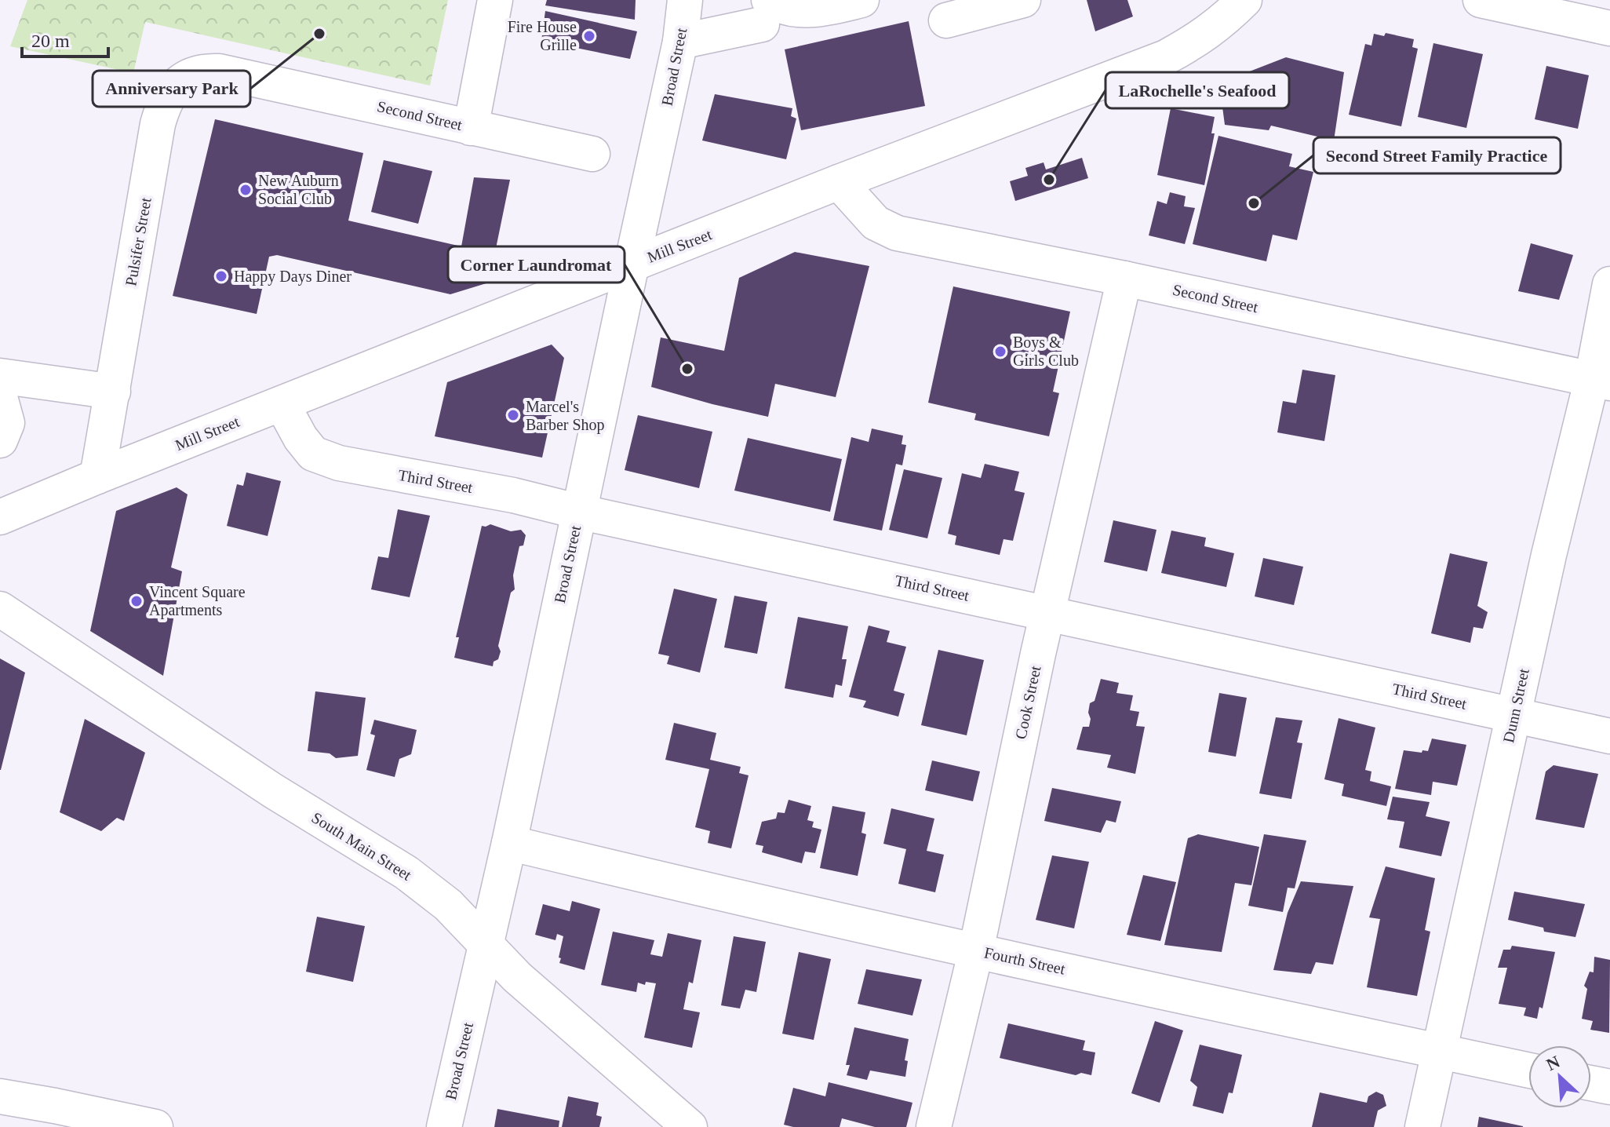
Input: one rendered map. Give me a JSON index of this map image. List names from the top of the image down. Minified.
{"streets":{"street":["Broad Street","Second Street","Pulsifer Street","Mill Street","Third Street","Cook Street","Dunn Street","South Main Street","Fourth Street"]},"crossings":[["Broad Street","Mill Street"],["Broad Street","Third Street"],["Broad Street","South Main Street"],["Broad Street","Fourth Street"],["Second Street","Pulsifer Street"],["Second Street","Mill Street"],["Second Street","Cook Street"],["Second Street","Dunn Street"],["Pulsifer Street","Mill Street"],["Mill Street","Third Street"],["Third Street","Cook Street"],["Third Street","Dunn Street"],["Cook Street","Fourth Street"],["Dunn Street","Fourth Street"]],"places":["Anniversary Park","Fire House Grille","LaRochelle's Seafood","New Auburn Social Club","Second Street Family Practice","Happy Days Diner","Boys & Girls Club","Corner Laundromat","Marcel's Barber Shop","Vincent Square Apartments"],"scale_bar":"20 m","north":"top left"}
